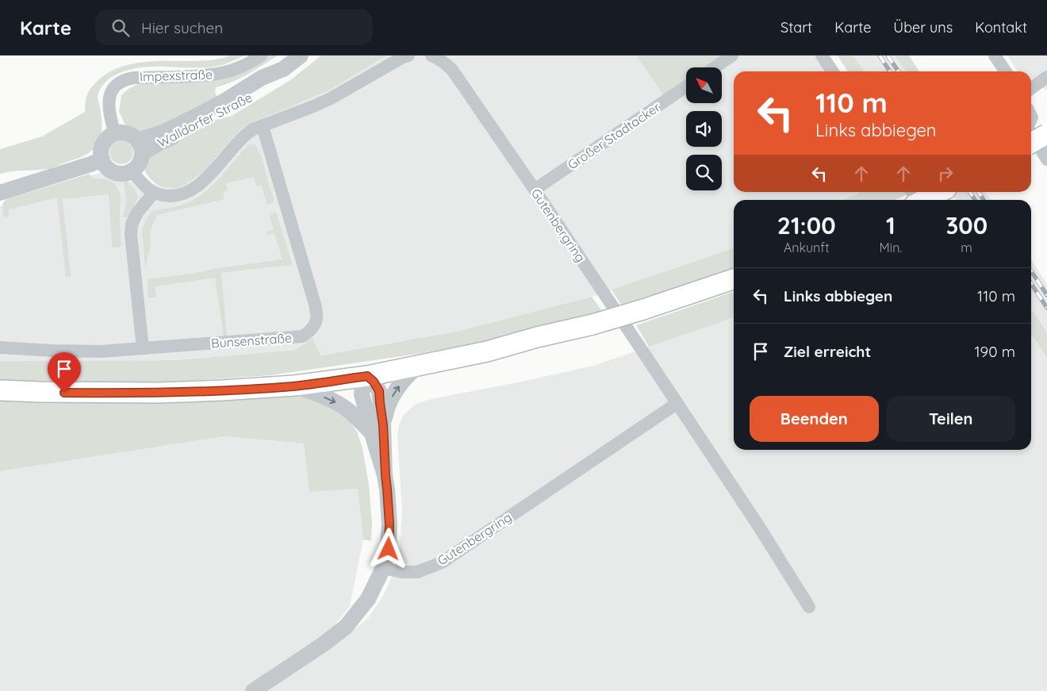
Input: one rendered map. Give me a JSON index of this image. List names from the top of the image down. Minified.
{"streets":{"street":["Impexstraße","Walldorfer Straße","Großer Stadtacker","Gutenbergring","Bunsenstraße"]},"crossings":[["Impexstraße","Walldorfer Straße"],["Großer Stadtacker","Gutenbergring"]],"north":"top left","page":{"header":"Karte","search":"Hier suchen","nav":["Start","Karte","Über uns","Kontakt"],"turn":["110 m","Links abbiegen"],"eta":["21:00","Ankunft","1","Min.","300","m"],"list":[{"name":"Links abbiegen","value":"110 m"},{"name":"Ziel erreicht","value":"190 m"}],"buttons":["Beenden","Teilen"]}}
